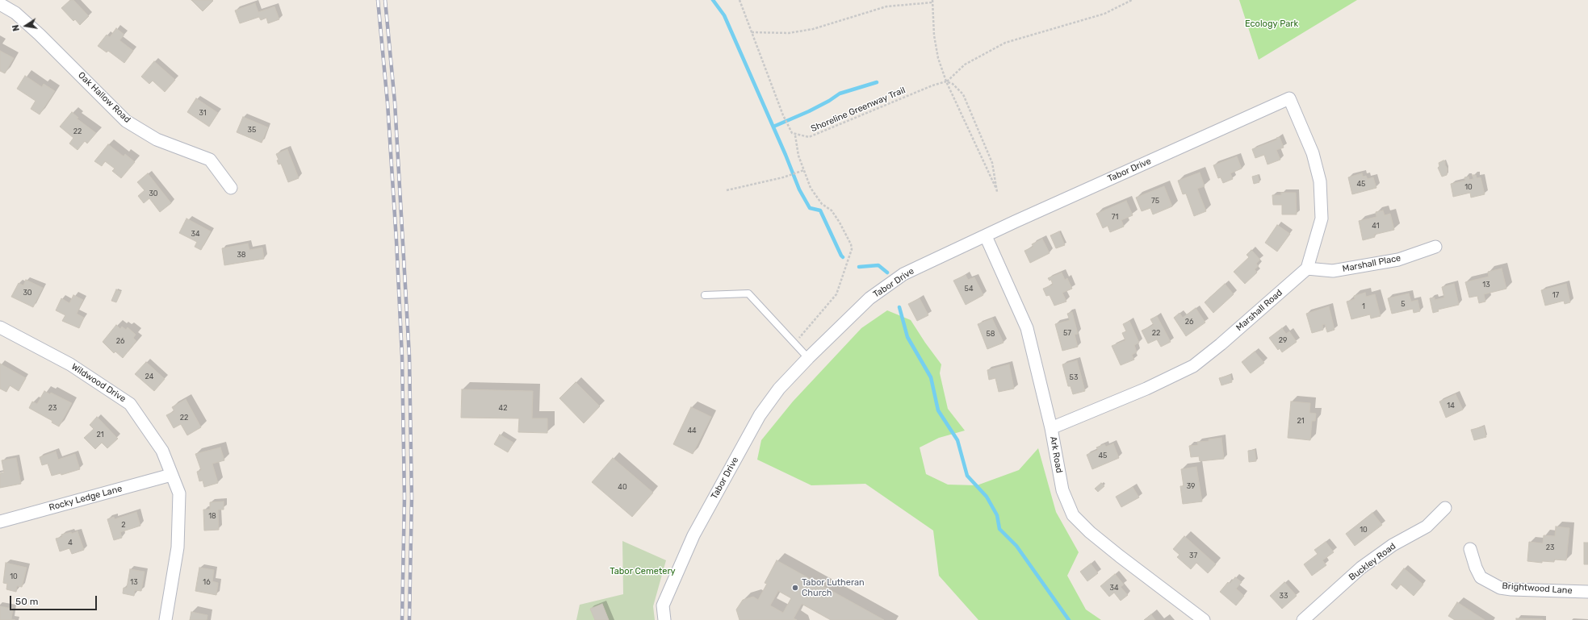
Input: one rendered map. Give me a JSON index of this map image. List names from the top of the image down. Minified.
{"streets":{"street":["Oak Hallow Road","Tabor Drive","Marshall Place","Marshall Road","Wildwood Drive","Ark Road","Rocky Ledge Lane","Buckley Road","Brightwood Lane"],"path":["Shoreline Greenway Trail"]},"crossings":[["Tabor Drive","Marshall Place"],["Tabor Drive","Marshall Road"],["Tabor Drive","Ark Road"],["Marshall Place","Marshall Road"],["Marshall Road","Ark Road"],["Wildwood Drive","Rocky Ledge Lane"]],"parks":["Ecology Park","Tabor Cemetery"],"places":["Tabor Lutheran Church"],"house_numbers":["31","35","22","45","10","30","75","71","41","34","38","13","54","30","17","5","1","26","57","22","58","29","26","24","53","14","23","42","22","21","44","21","45","39","40","18","2","10","4","23","37","10","13","16","34","33"],"scale_bar":"50 m","north":"left"}
